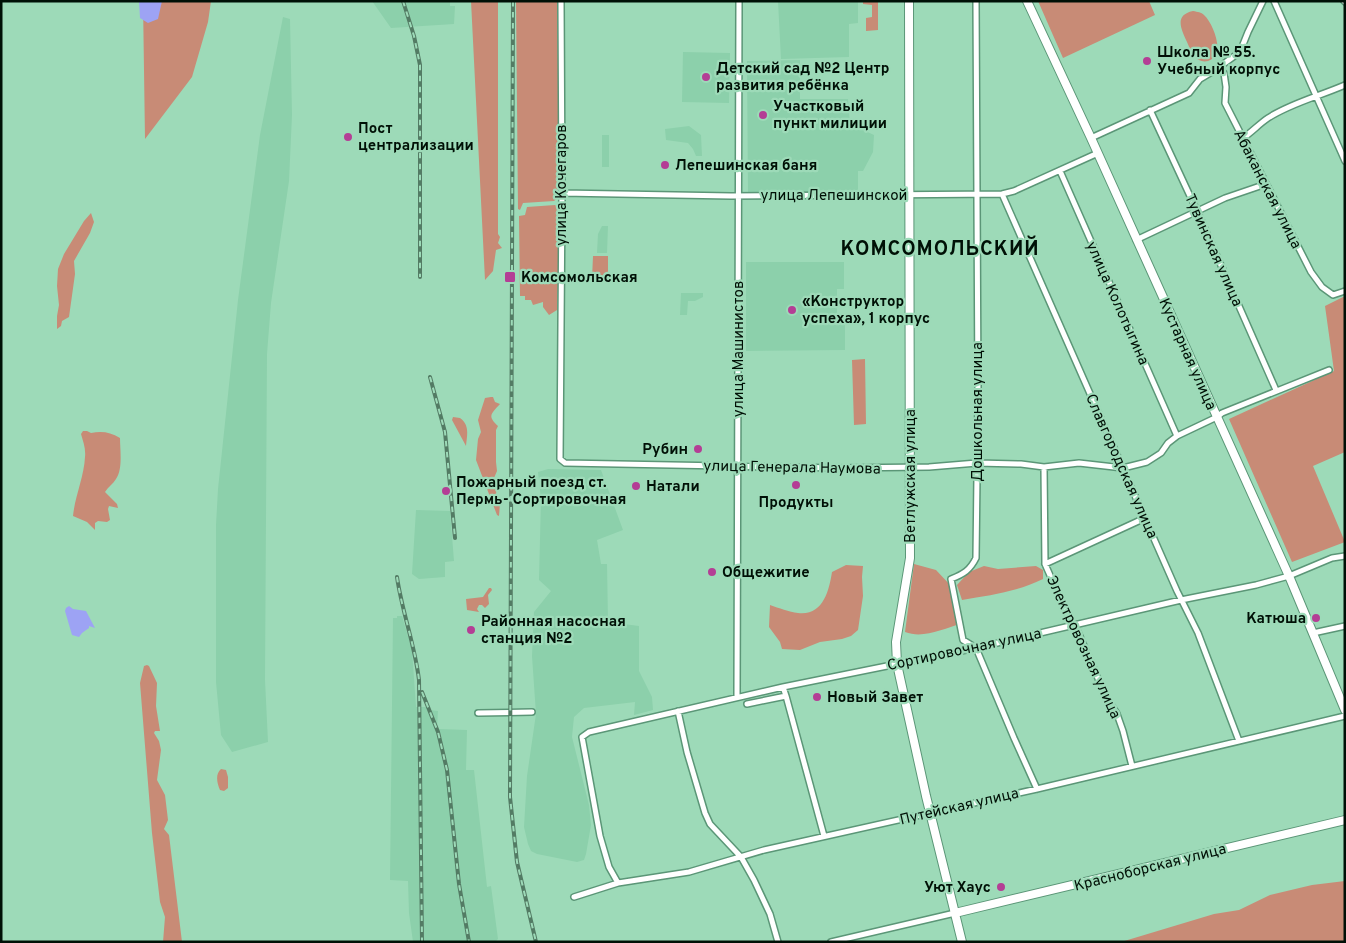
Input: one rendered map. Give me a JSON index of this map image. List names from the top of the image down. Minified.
{"streets":{"street":["улица Кочегаров","Абаканская улица","улица Лепешинской","Тувинская улица","улица Колотыгина","улица Машинистов","Кустарная улица","Дошкольная улица","Славгородская улица","улица Генерала Наумова","Ветлужская улица","Электровозная улица","Сортировочная улица","Путейская улица","Красноборская улица"]},"crossings":[["улица Кочегаров","улица Лепешинской"],["улица Кочегаров","улица Генерала Наумова"],["улица Лепешинской","улица Колотыгина"],["улица Лепешинской","улица Машинистов"],["улица Лепешинской","Кустарная улица"],["улица Лепешинской","Дошкольная улица"],["улица Лепешинской","Славгородская улица"],["улица Лепешинской","Ветлужская улица"],["Тувинская улица","улица Генерала Наумова"],["улица Колотыгина","улица Генерала Наумова"],["улица Машинистов","улица Генерала Наумова"],["улица Машинистов","Сортировочная улица"],["Кустарная улица","улица Генерала Наумова"],["Кустарная улица","Сортировочная улица"],["Дошкольная улица","улица Генерала Наумова"],["Дошкольная улица","Сортировочная улица"],["Дошкольная улица","Путейская улица"],["Славгородская улица","улица Генерала Наумова"],["Славгородская улица","Сортировочная улица"],["Славгородская улица","Путейская улица"],["улица Генерала Наумова","Ветлужская улица"],["улица Генерала Наумова","Электровозная улица"],["Ветлужская улица","Сортировочная улица"],["Ветлужская улица","Путейская улица"],["Ветлужская улица","Красноборская улица"],["Электровозная улица","Сортировочная улица"],["Электровозная улица","Путейская улица"],["Сортировочная улица","Путейская улица"]],"districts":["КОМСОМОЛЬСКИЙ"],"places":{"other":["Школа № 55. Учебный корпус","Детский сад №2 Центр развития ребёнка","Участковый пункт милиции","Пост централизации","Лепешинская баня","«Конструктор успеха», 1 корпус","Рубин","Продукты","Натали","Пожарный поезд ст. Пермь- Сортировочная","Общежитие","Катюша","Районная насосная станция №2","Новый Завет","Уют Хаус"],"transit":["Комсомольская"]}}
